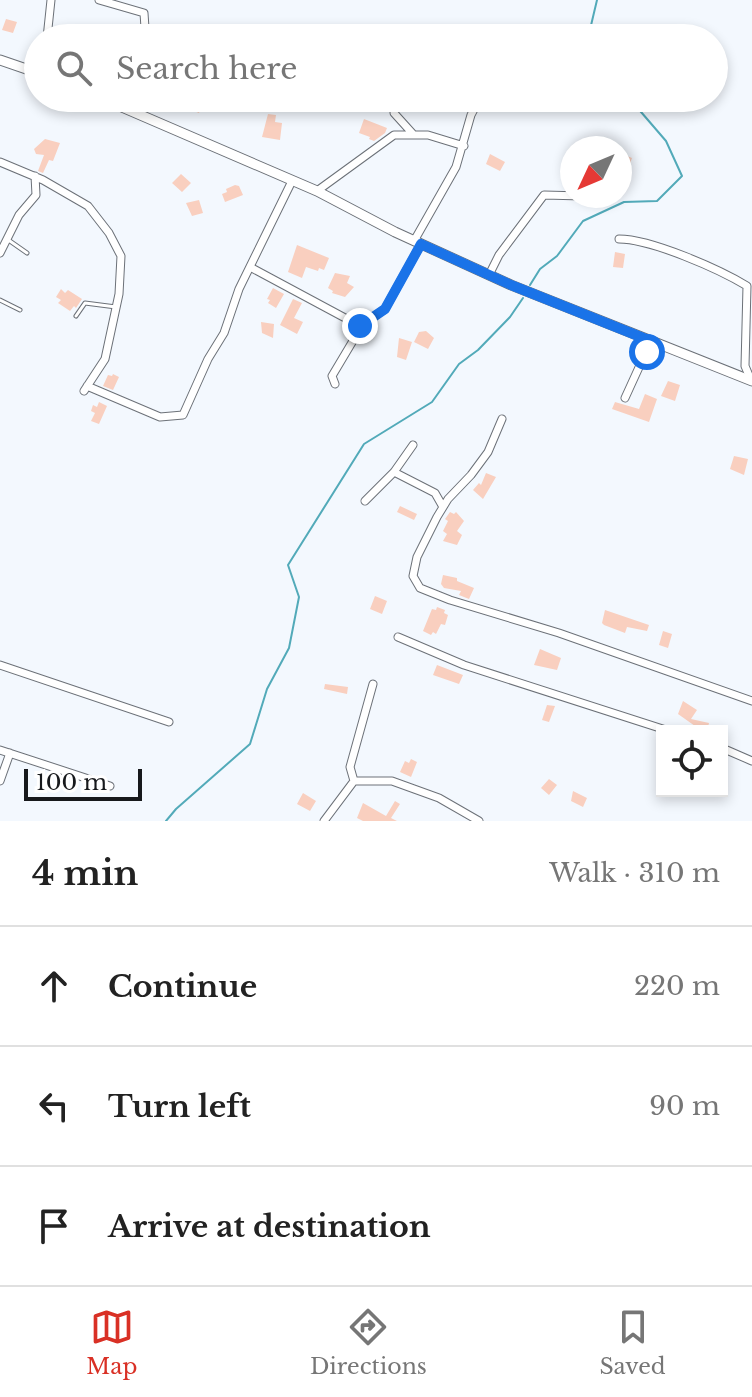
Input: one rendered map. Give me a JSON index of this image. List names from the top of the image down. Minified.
{"scale_bar":"100 m","north":"bottom left","page":{"search":"Search here","scale":"100 m","heading":["4 min","Walk · 310 m"],"list":[["Continue","220 m"],["Turn left","90 m"],"Arrive at destination"],"nav":["Map","Directions","Saved"]}}
